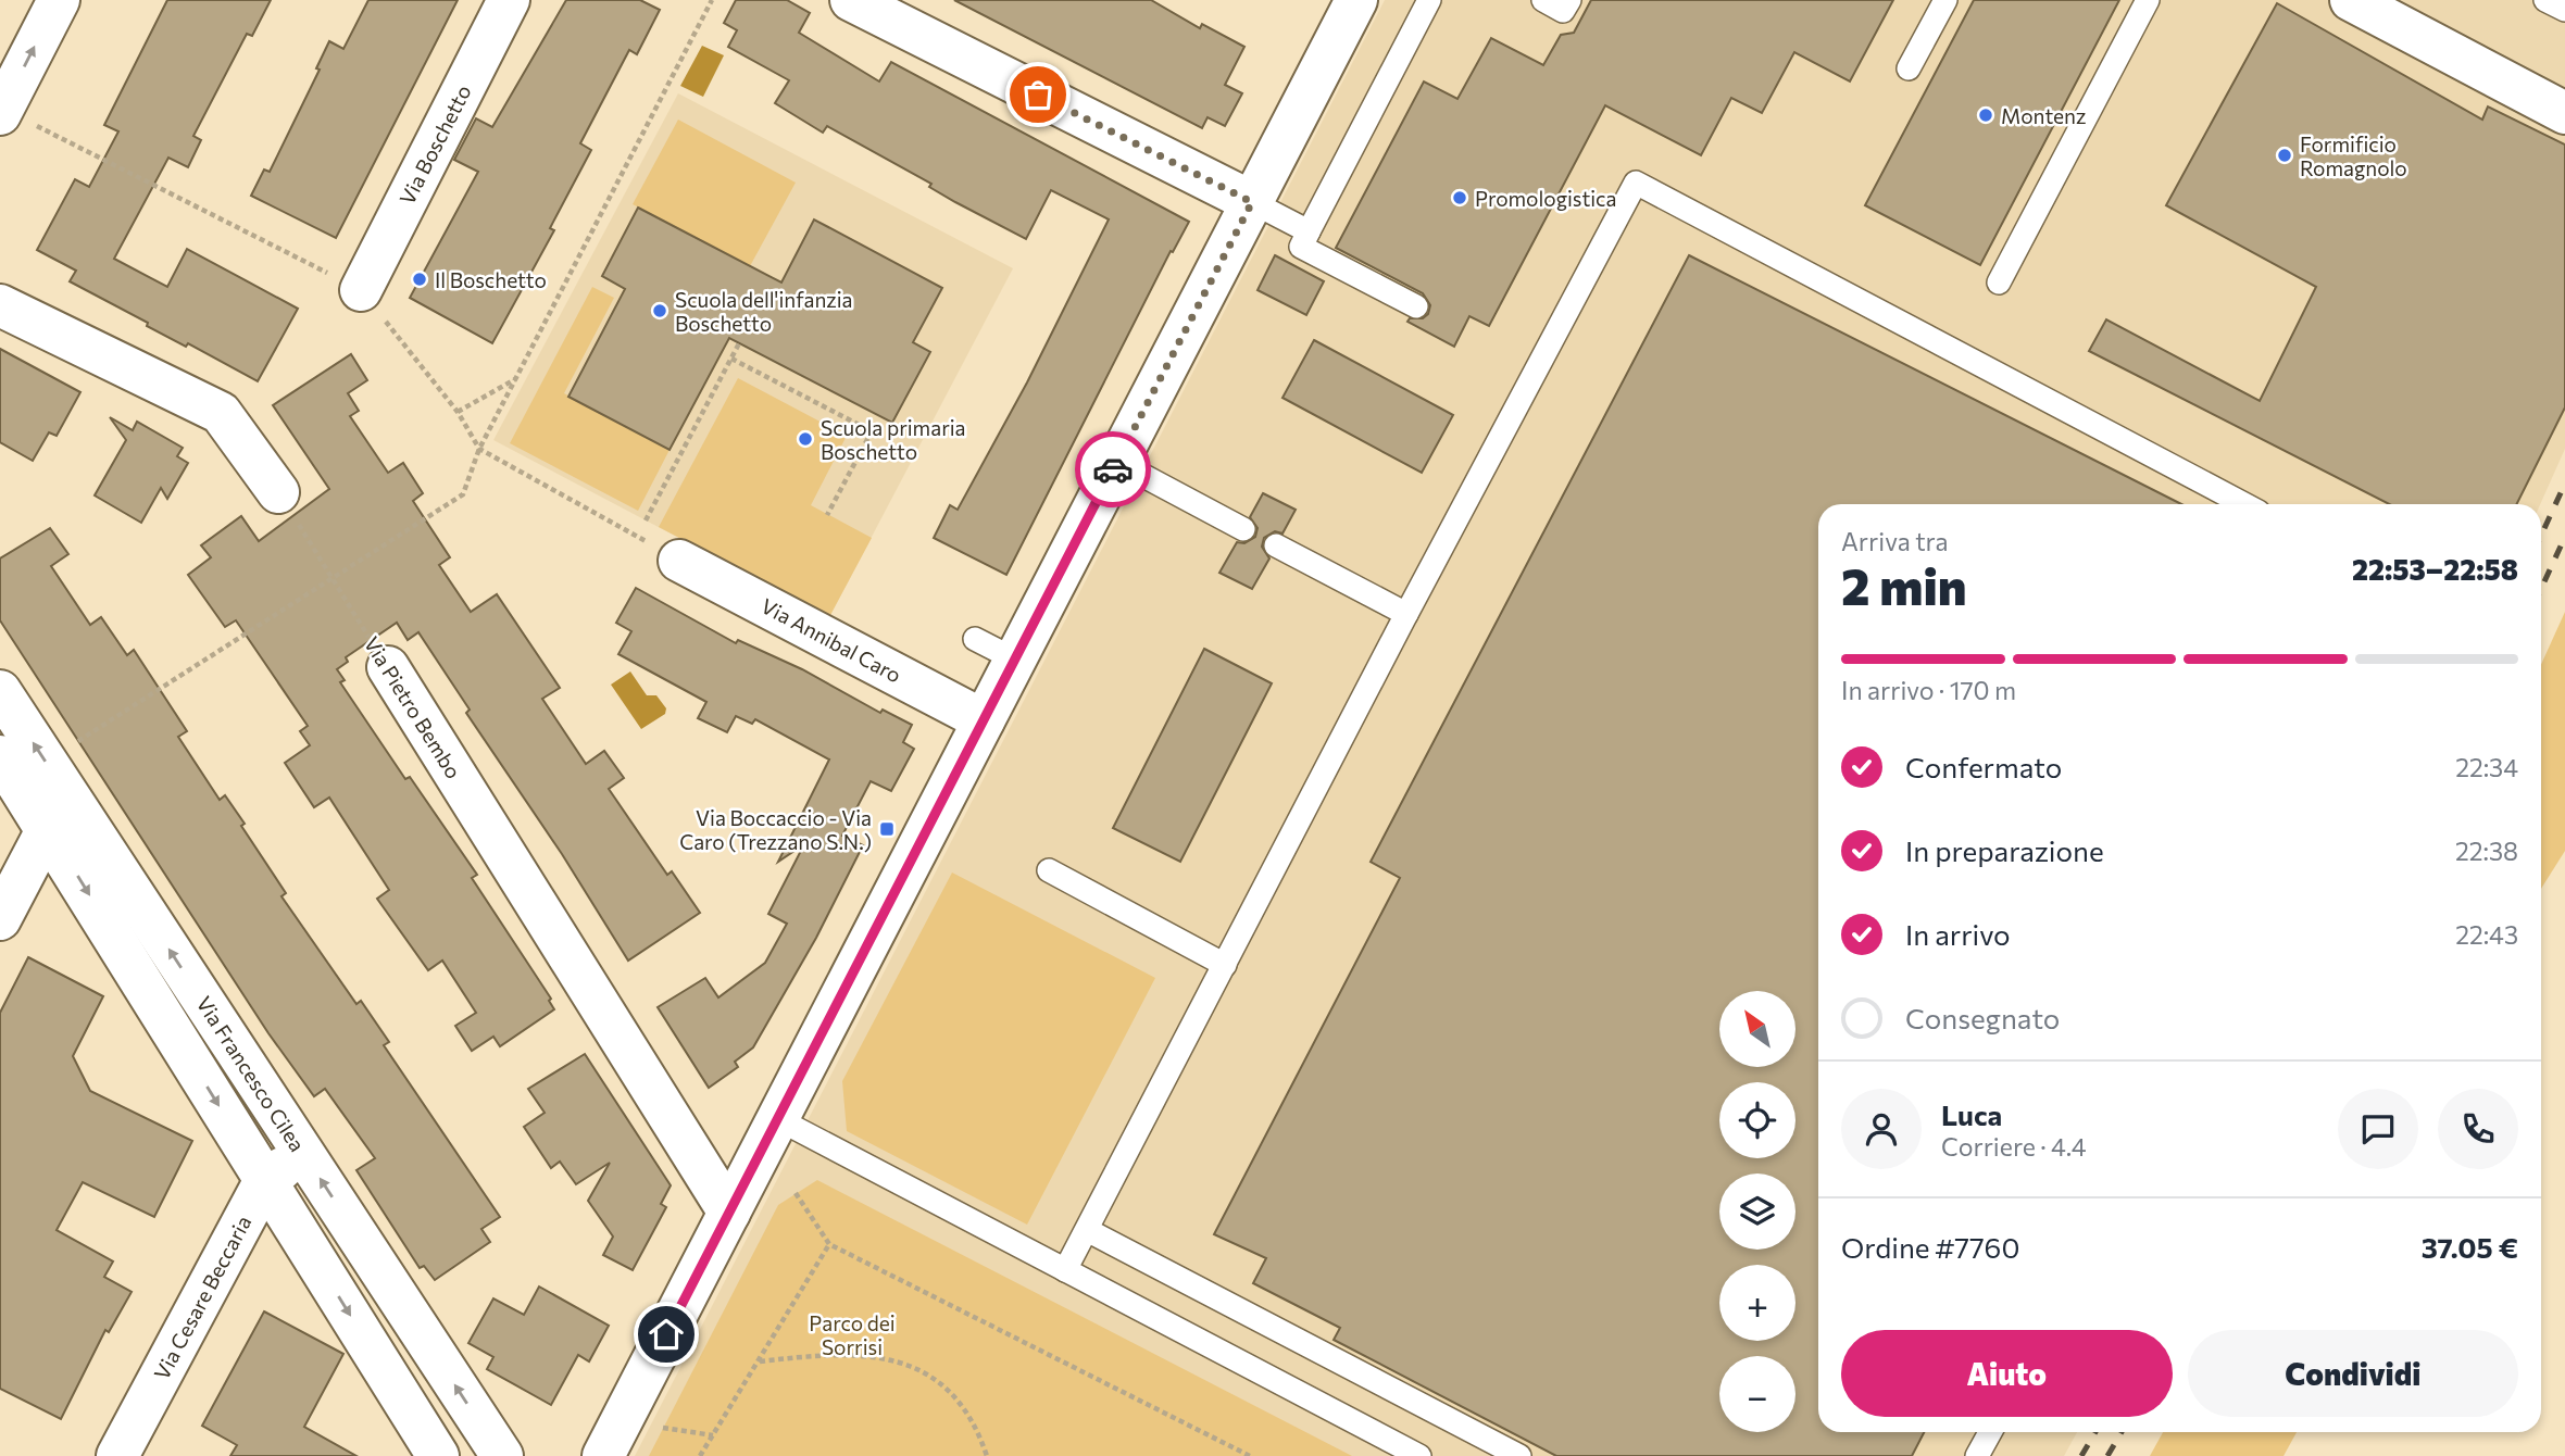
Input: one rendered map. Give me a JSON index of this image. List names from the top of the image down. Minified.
{"streets":{"street":["Via Boschetto","Via Annibal Caro","Via Pietro Bembo","Via Francesco Cilea","Via Cesare Beccaria"]},"crossings":[["Via Francesco Cilea","Via Cesare Beccaria"]],"parks":["Parco dei Sorrisi"],"places":{"other":["Montenz","Formificio Romagnolo","Promologistica","Il Boschetto","Scuola dell'infanzia Boschetto","Scuola primaria Boschetto"],"transit":["Via Boccaccio - Via Caro (Trezzano S.N.)"]},"north":"top left","page":{"heading":["2 min","Arriva tra","22:53–22:58"],"panel":["Luca","Corriere · 4.4","Ordine #7760","37.05 €"],"bar":"In arrivo · 170 m","list":[["Confermato","22:34"],["In preparazione","22:38"],["In arrivo","22:43"],"Consegnato"],"map_buttons":["+","−"],"buttons":["Aiuto","Condividi"]}}
